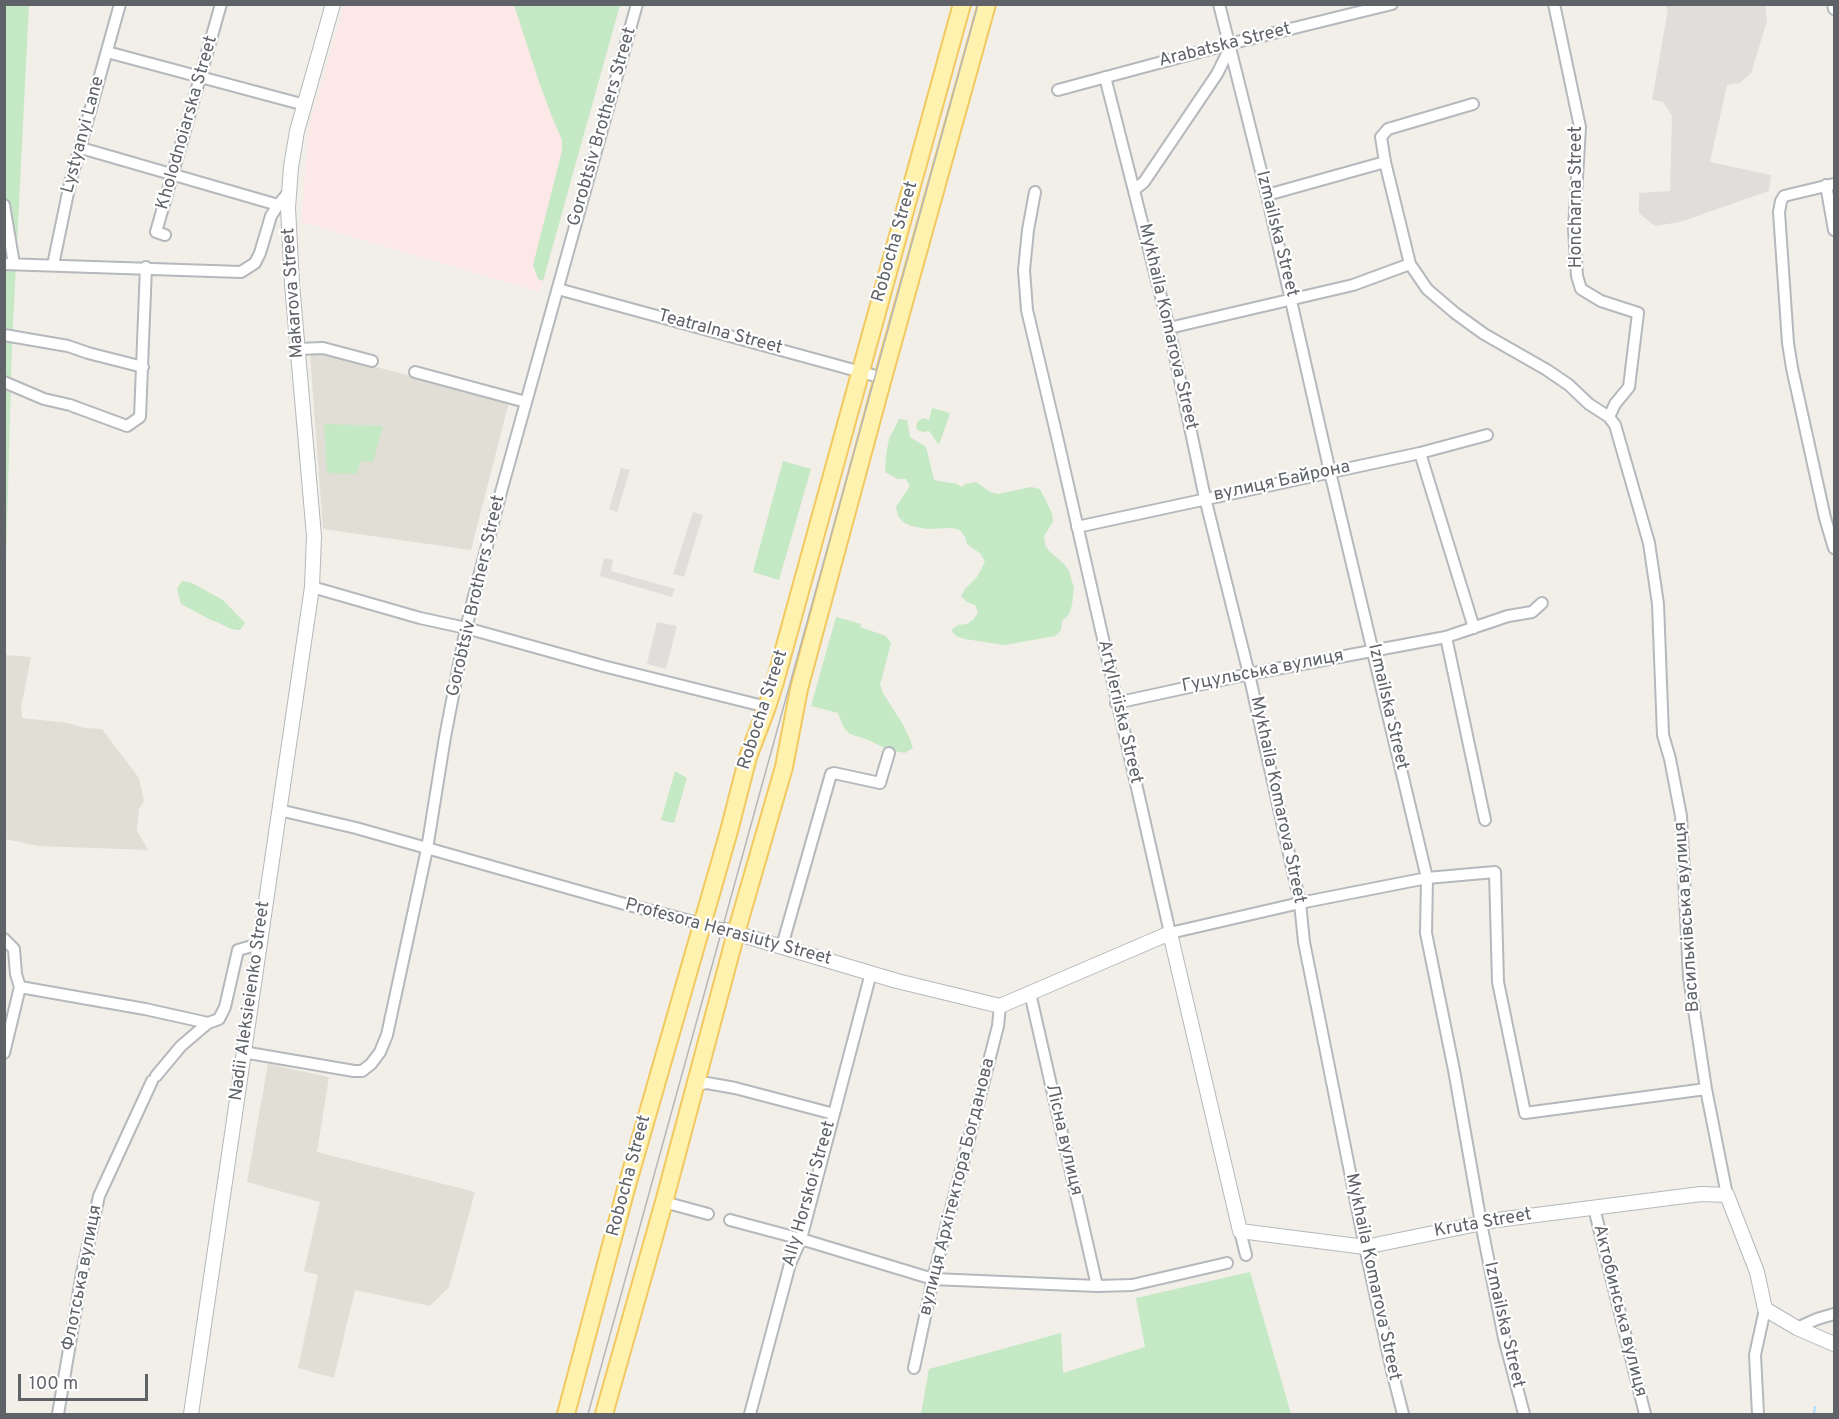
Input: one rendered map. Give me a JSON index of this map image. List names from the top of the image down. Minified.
{"streets":{"main road":["Robocha Street"],"street":["Arabatska Street","Kholodnoiarska Street","Gorobtsiv Brothers Street","Lystyanyi Lane","Honcharna Street","Izmailska Street","Makarova Street","Mykhaila Komarova Street","Teatralna Street","вулиця Байрона","Гуцульська вулиця","Artyleriiska Street","Васильківська вулиця","Profesora Herasiuty Street","Nadii Aleksieienko Street","Лісна вулиця","вулиця Архітектора Богданова","Ally Horskoi Street","Kruta Street","Флотська вулиця","Актобинська вулиця"]},"crossings":[["Arabatska Street","Izmailska Street"],["Arabatska Street","Mykhaila Komarova Street"],["Gorobtsiv Brothers Street","Teatralna Street"],["Gorobtsiv Brothers Street","Profesora Herasiuty Street"],["Gorobtsiv Brothers Street","Nadii Aleksieienko Street"],["Honcharna Street","Васильківська вулиця"],["Izmailska Street","вулиця Байрона"],["Izmailska Street","Гуцульська вулиця"],["Izmailska Street","Kruta Street"],["Robocha Street","Teatralna Street"],["Robocha Street","Profesora Herasiuty Street"],["Makarova Street","Nadii Aleksieienko Street"],["Mykhaila Komarova Street","вулиця Байрона"],["Mykhaila Komarova Street","Гуцульська вулиця"],["Mykhaila Komarova Street","Kruta Street"],["вулиця Байрона","Artyleriiska Street"],["Гуцульська вулиця","Artyleriiska Street"],["Artyleriiska Street","Kruta Street"],["Васильківська вулиця","Kruta Street"],["Profesora Herasiuty Street","Nadii Aleksieienko Street"],["Profesora Herasiuty Street","вулиця Архітектора Богданова"],["Profesora Herasiuty Street","Ally Horskoi Street"],["Nadii Aleksieienko Street","Флотська вулиця"],["Kruta Street","Актобинська вулиця"]],"scale_bar":"100 m"}
